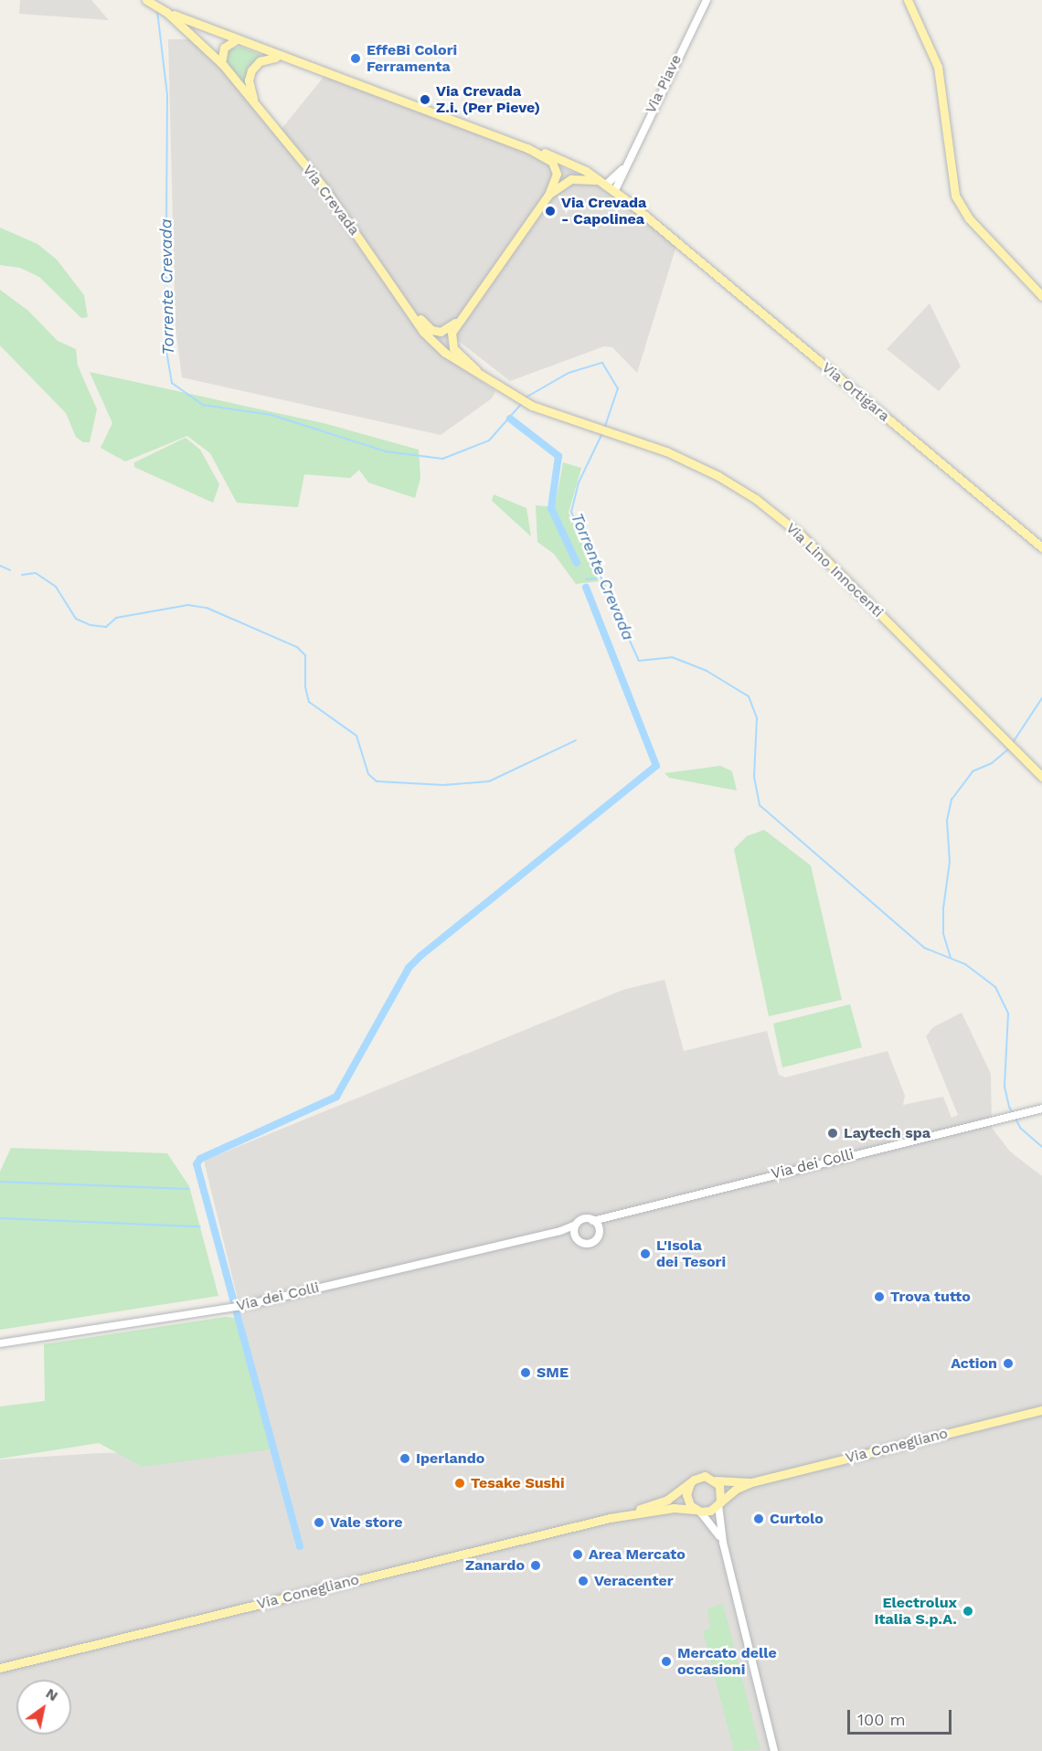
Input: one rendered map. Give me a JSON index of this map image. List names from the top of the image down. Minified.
{"streets":{"main road":["Via Crevada","Via Ortigara","Via Lino Innocenti","Via Conegliano"],"street":["Via Piave","Via dei Colli"]},"crossings":[["Via Piave","Via Crevada"],["Via Crevada","Via Ortigara"],["Via Crevada","Via Lino Innocenti"]],"water":["Torrente Crevada"],"places":["EffeBi Colori Ferramenta","Via Crevada Z.i. (Per Pieve)","Via Crevada - Capolinea","Laytech spa","L'Isola dei Tesori","Trova tutto","Action","SME","Iperlando","Tesake Sushi","Curtolo","Vale store","Area Mercato","Zanardo","Veracenter","Electrolux Italia S.p.A.","Mercato delle occasioni"],"scale_bar":"100 m","north":"top right"}
